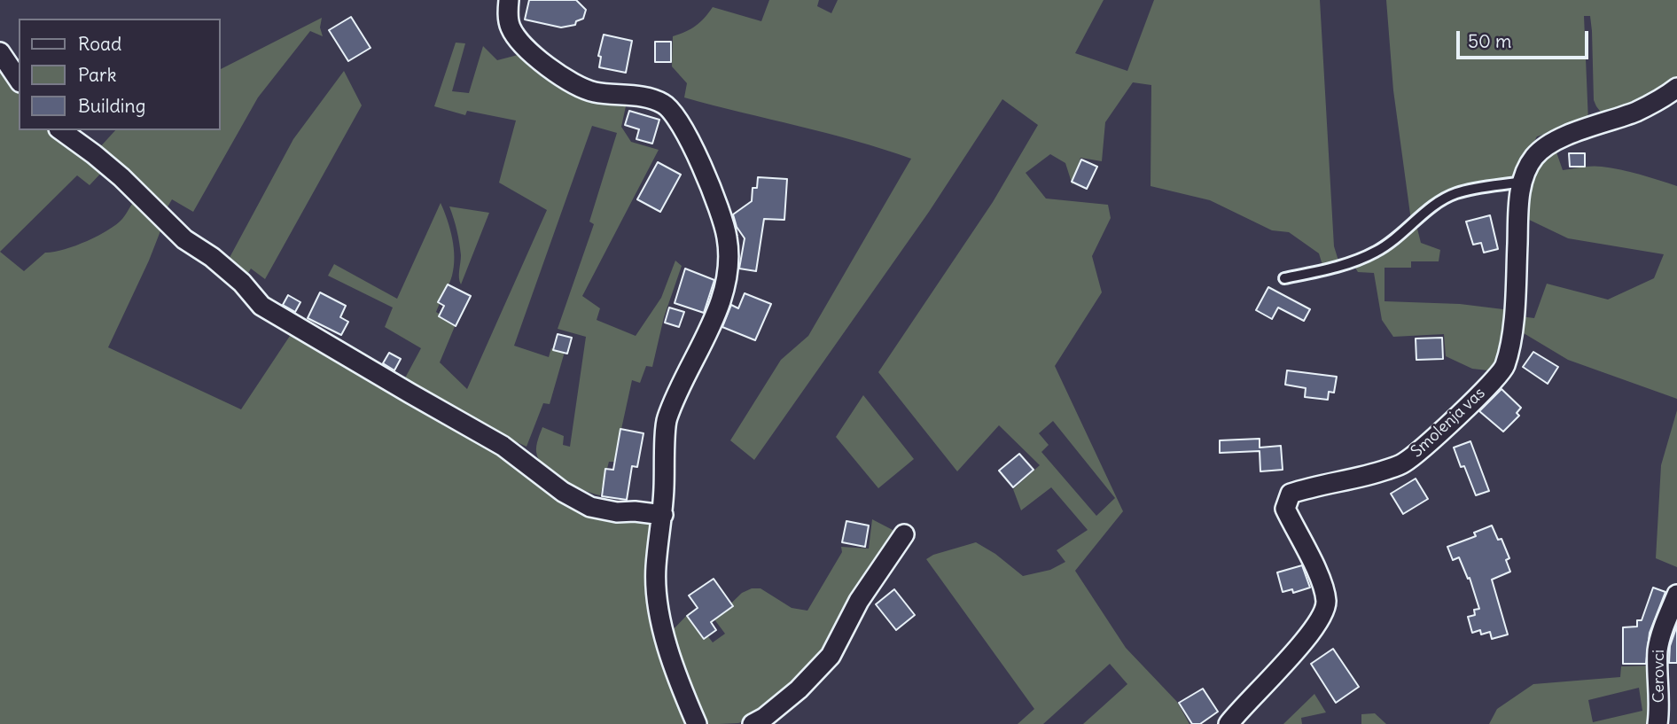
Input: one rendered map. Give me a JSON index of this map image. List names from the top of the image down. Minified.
{"streets":{"street":["Smolenja vas","Cerovci"]},"legend":["Road","Park","Building"],"scale_bar":"50 m"}
